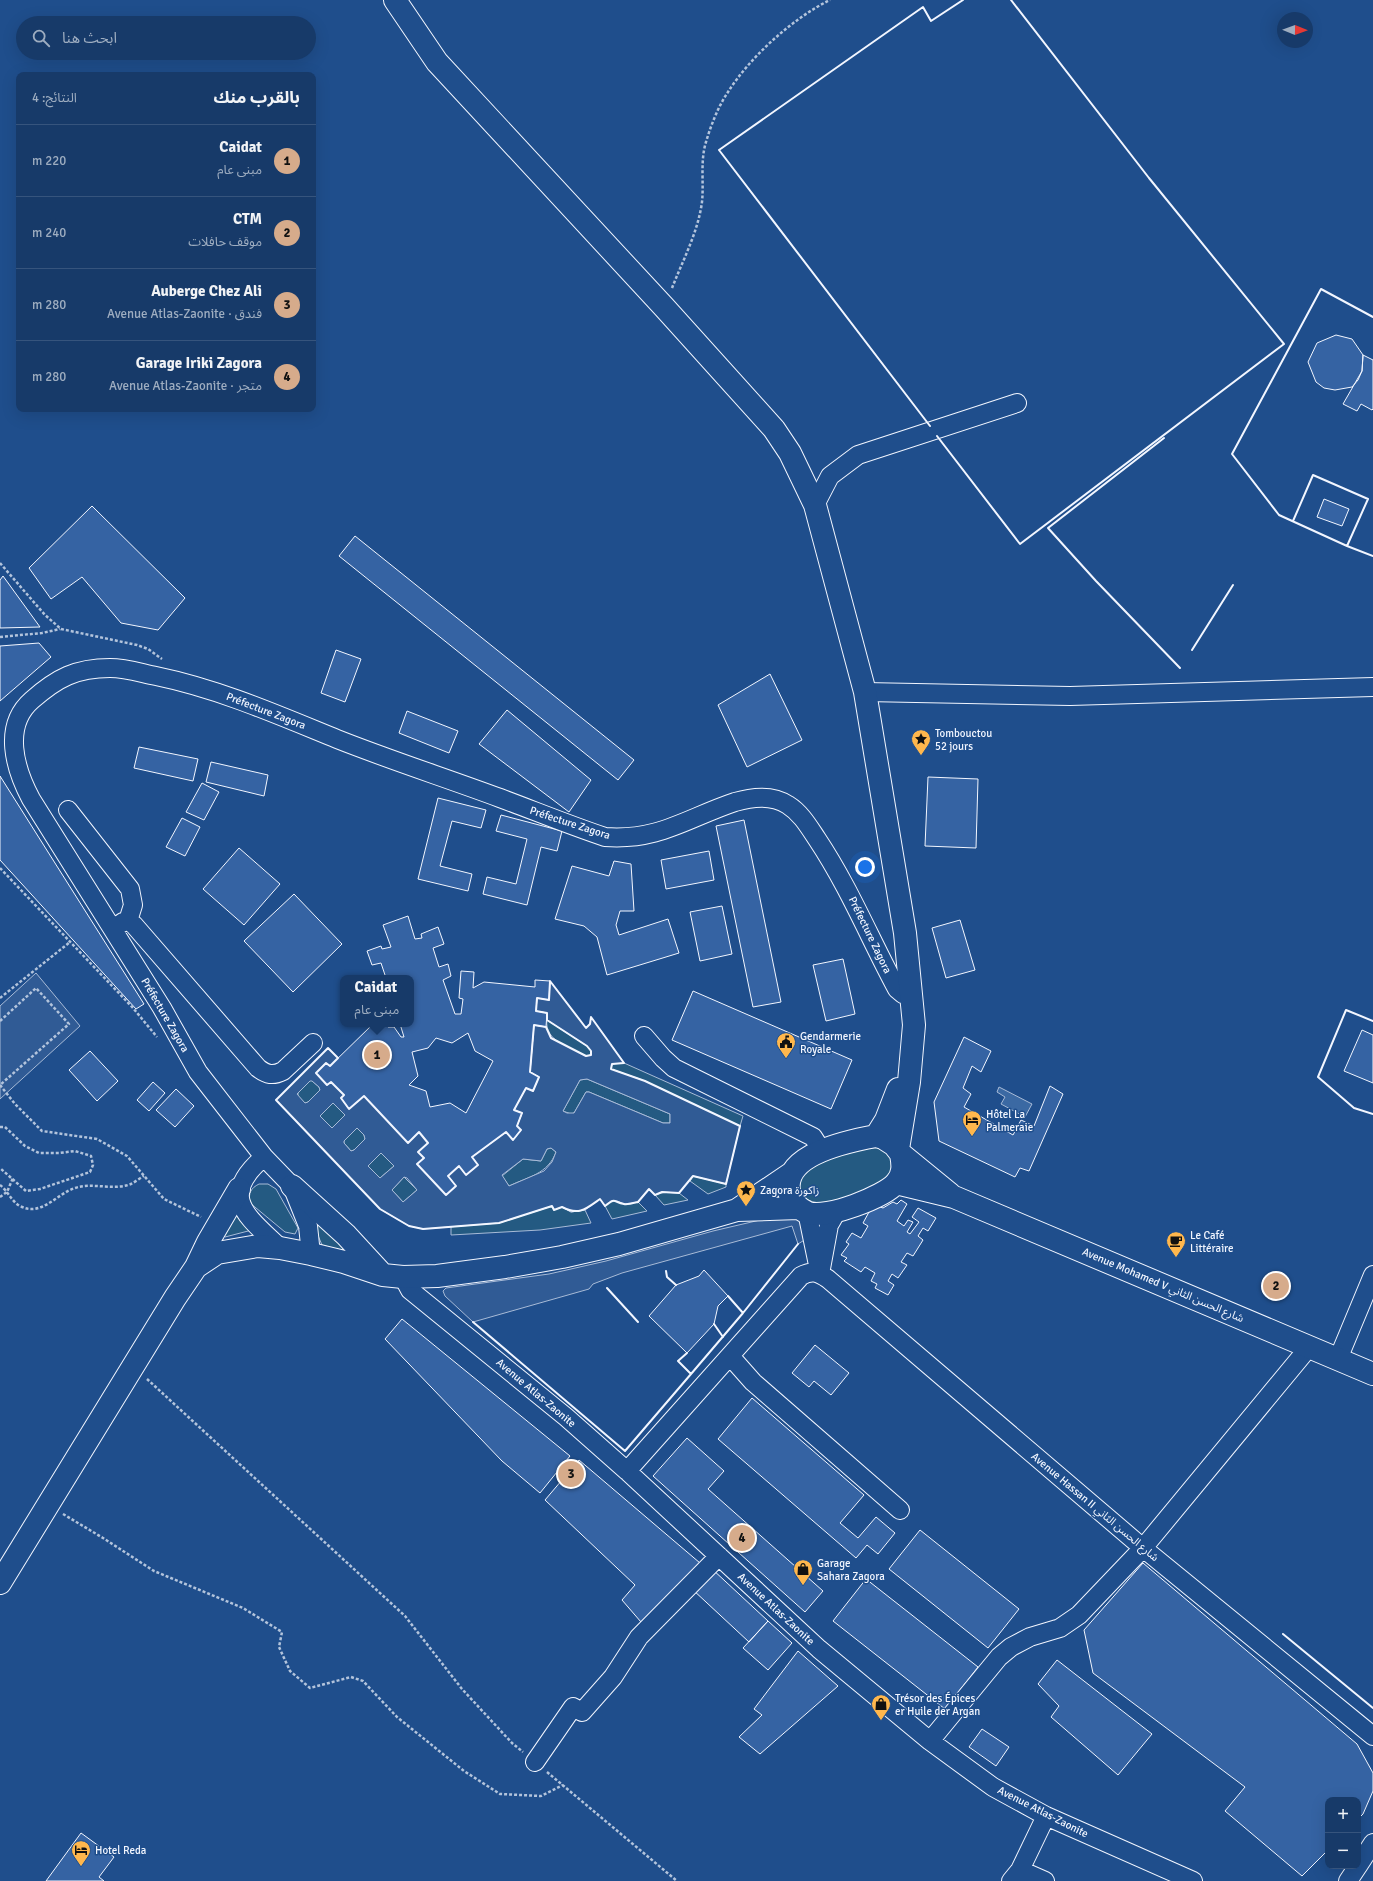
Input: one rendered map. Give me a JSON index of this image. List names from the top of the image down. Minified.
{"streets":{"main road":["Avenue Mohamed V شارع الحسن الثاني"],"street":["Préfecture Zagora","Avenue Atlas-Zaonite","Avenue Hassan II شارع الحسن الثاني"]},"places":{"place":["Tombouctou 52 jours","Zagora زاكورة"],"public building":["Gendarmerie Royale"],"hotel":["Hôtel La Palmeraie","Hotel Reda"],"cafe":["Le Café Littéraire"],"shop":["Garage Sahara Zagora","Trésor des Épices er Huile der Argan"]},"north":"right","page":{"search":"ابحث هنا","heading":["بالقرب منك","النتائج: 4"],"list":[{"mark":"1","name":"Caidat","note":"مبنى عام","value":"220 m"},{"mark":"2","name":"CTM","note":"موقف حافلات","value":"240 m"},{"mark":"3","name":"Auberge Chez Ali","note":"فندق · Avenue Atlas-Zaonite","value":"280 m"},{"mark":"4","name":"Garage Iriki Zagora","note":"متجر · Avenue Atlas-Zaonite","value":"280 m"}],"popup":["Caidat","مبنى عام"],"pins":["1","2","3","4"],"map_buttons":["+","−"]}}
